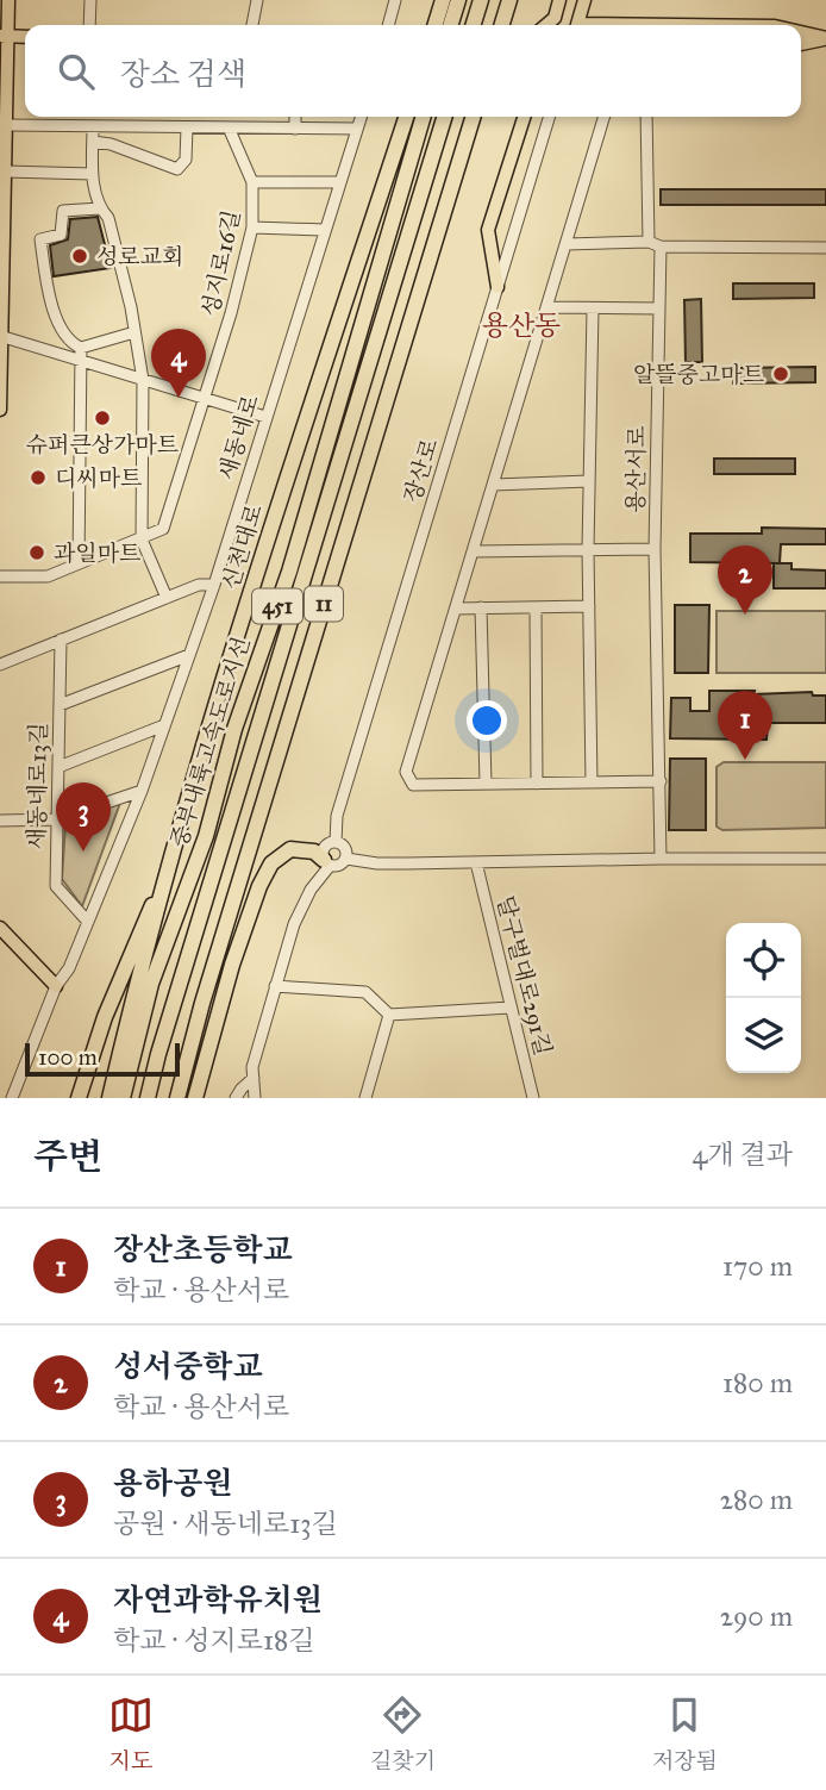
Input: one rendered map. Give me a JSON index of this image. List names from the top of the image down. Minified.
{"streets":{"highway":["신천대로","11","451","중부내륙고속도로지선"],"street":["성지로16길","새동네로","용산서로","장산로","새동네로13길","달구벌대로291길"]},"crossings":[["새동네로","새동네로13길"]],"districts":["용산동"],"places":["성로교회","알뜰중고마트","슈퍼큰상가마트","디씨마트","과일마트"],"scale_bar":"100 m","page":{"search":"장소 검색","pins":["4","2","1","3"],"scale":"100 m","heading":["주변","4개 결과"],"list":[{"mark":"1","name":"장산초등학교","note":"학교 · 용산서로","value":"170 m"},{"mark":"2","name":"성서중학교","note":"학교 · 용산서로","value":"180 m"},{"mark":"3","name":"용하공원","note":"공원 · 새동네로13길","value":"280 m"},{"mark":"4","name":"자연과학유치원","note":"학교 · 성지로18길","value":"290 m"}],"nav":["지도","길찾기","저장됨"]}}
